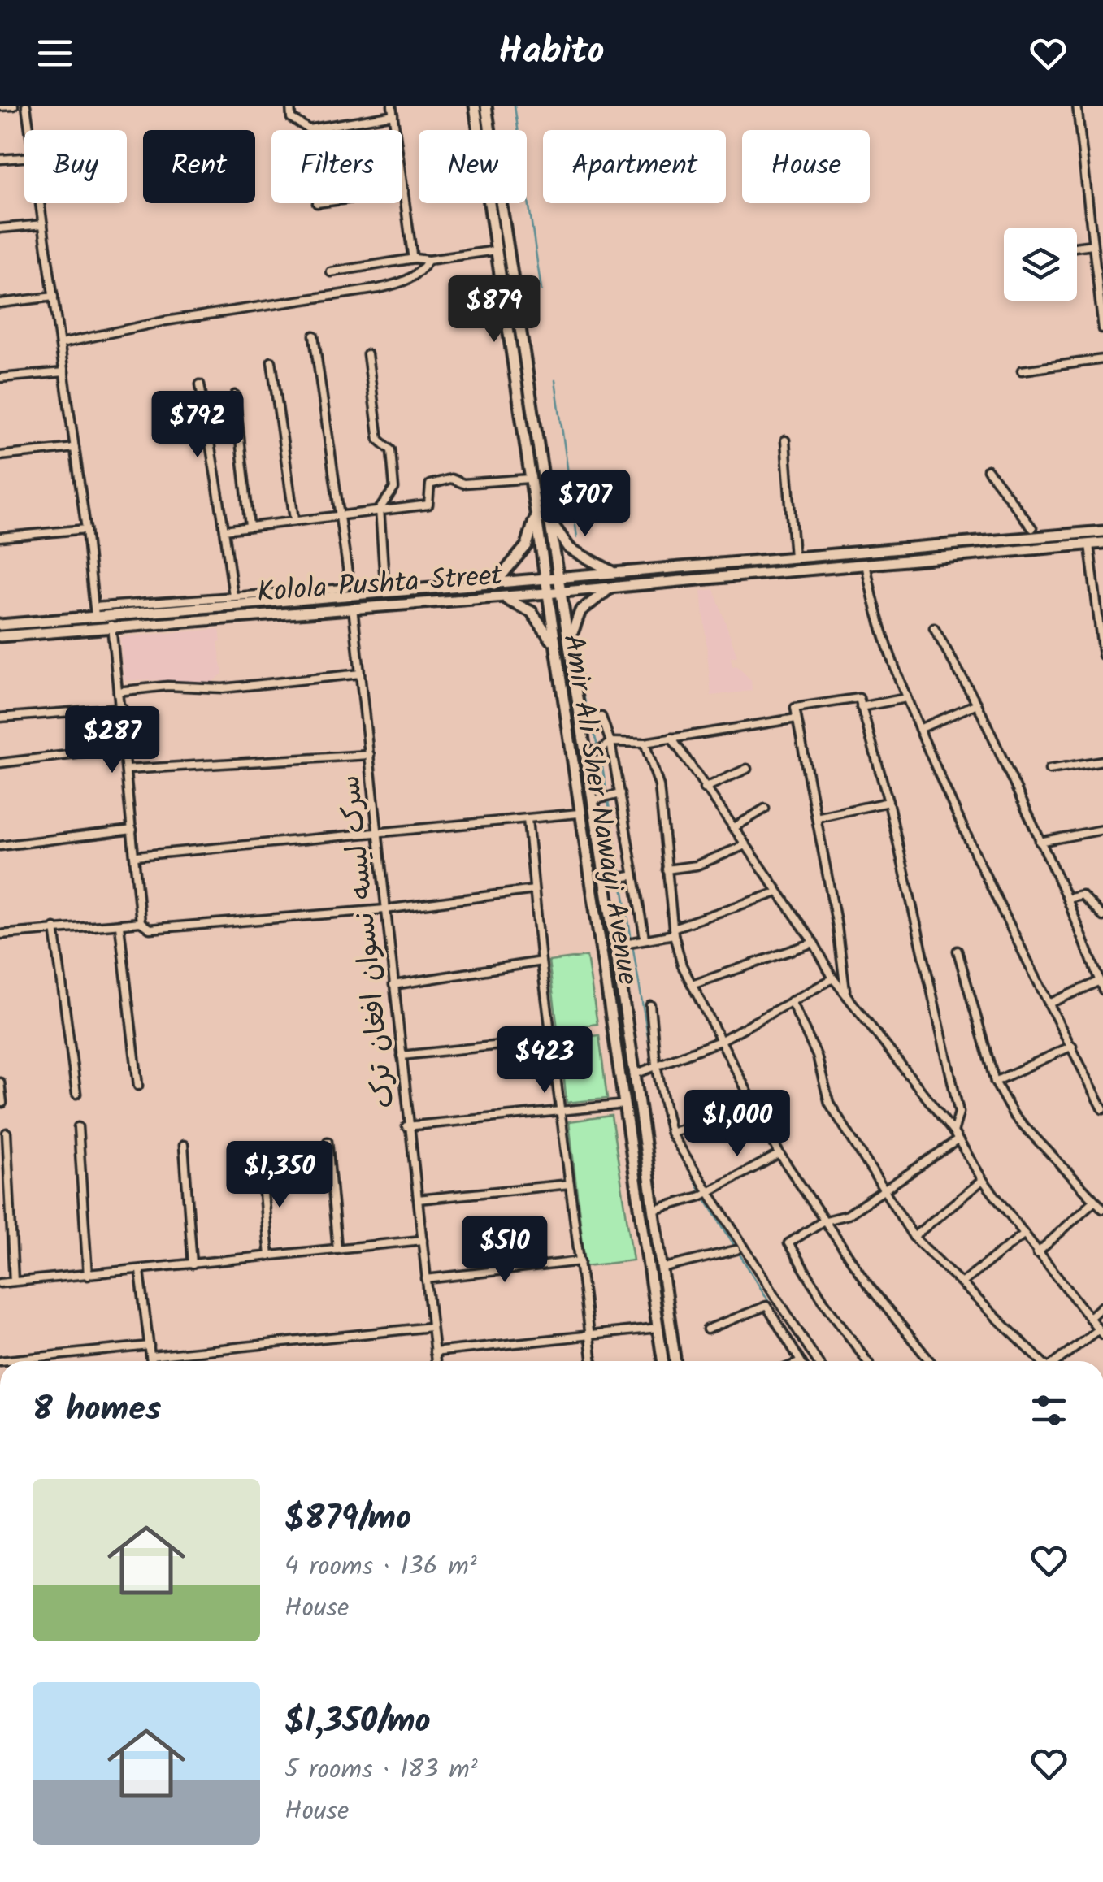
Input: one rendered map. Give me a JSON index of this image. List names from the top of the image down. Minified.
{"streets":{"main road":["Kolola Pushta Street","Amir Ali Sher Nawayi Avenue"],"street":["سرک لیسه نسوان افغان‌ ترک"]},"crossings":[["Kolola Pushta Street","Amir Ali Sher Nawayi Avenue"],["Kolola Pushta Street","سرک لیسه نسوان افغان‌ ترک"]],"page":{"header":"Habito","chip":["Buy","Rent","Filters","New","Apartment","House"],"price":["$879","$792","$707","$287","$423","$1,000","$1,350","$510"],"heading":"8 homes","list":[{"name":"$879/mo","note":"4 rooms · 136 m² · House"},{"name":"$1,350/mo","note":"5 rooms · 183 m² · House"}]}}
